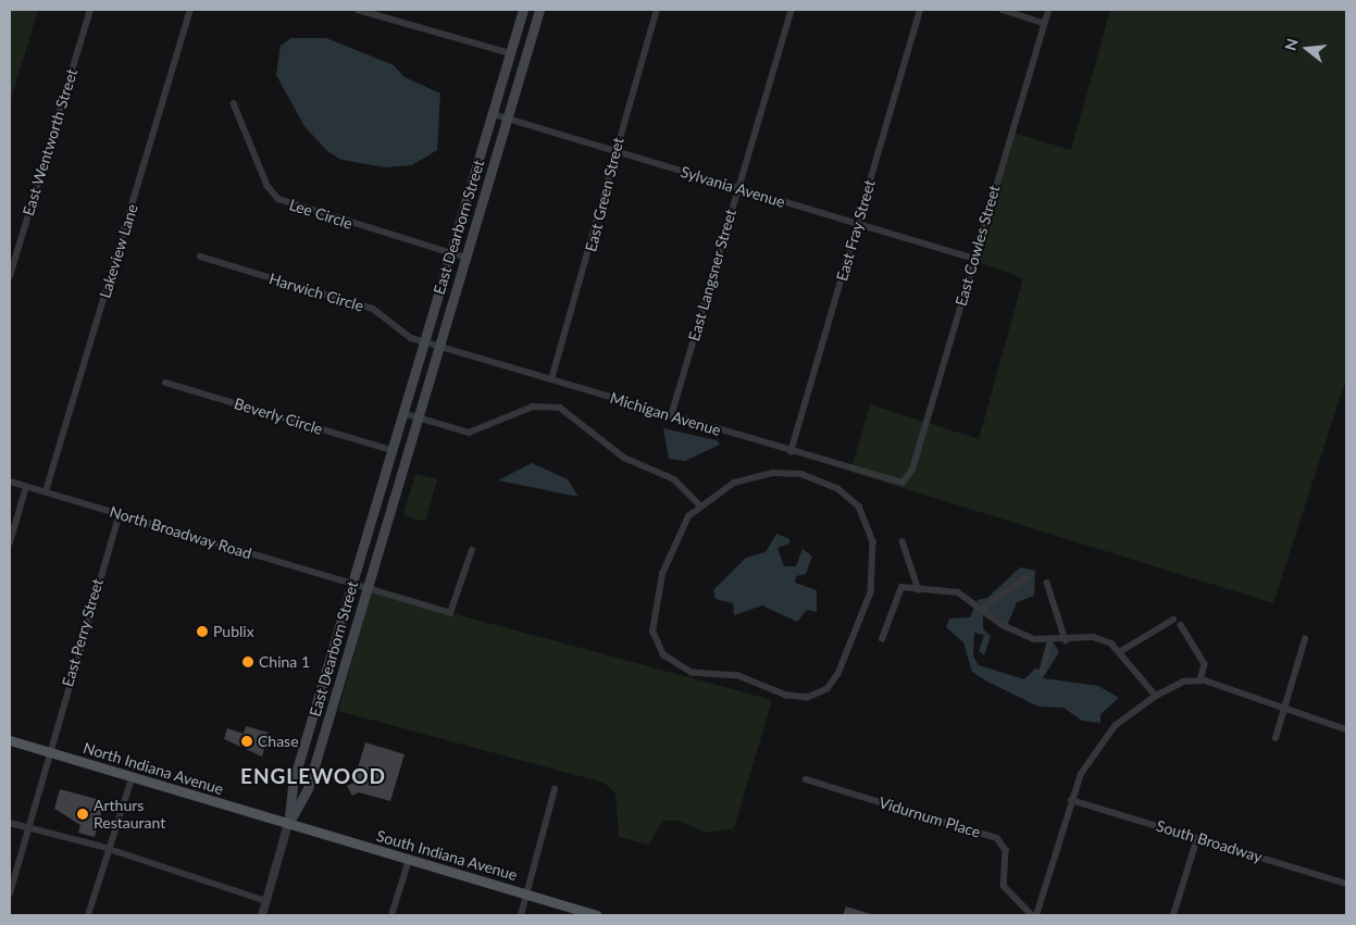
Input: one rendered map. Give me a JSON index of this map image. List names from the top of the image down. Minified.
{"streets":{"main road":["East Dearborn Street","North Indiana Avenue","South Indiana Avenue"],"street":["East Wentworth Street","Sylvania Avenue","East Green Street","Lee Circle","East Fray Street","East Cowles Street","Lakeview Lane","East Langsner Street","Harwich Circle","Michigan Avenue","Beverly Circle","North Broadway Road","East Perry Street","Vidurnum Place","South Broadway"]},"crossings":[["Sylvania Avenue","East Green Street"],["Sylvania Avenue","East Dearborn Street"],["Sylvania Avenue","East Fray Street"],["Sylvania Avenue","East Cowles Street"],["Sylvania Avenue","East Langsner Street"],["East Green Street","Michigan Avenue"],["Lee Circle","East Dearborn Street"],["East Dearborn Street","Harwich Circle"],["East Dearborn Street","Michigan Avenue"],["East Dearborn Street","Beverly Circle"],["East Dearborn Street","North Broadway Road"],["East Dearborn Street","North Indiana Avenue"],["East Dearborn Street","South Indiana Avenue"],["East Fray Street","Michigan Avenue"],["East Cowles Street","Michigan Avenue"],["Lakeview Lane","North Broadway Road"],["East Langsner Street","Michigan Avenue"],["Harwich Circle","Michigan Avenue"],["North Broadway Road","East Perry Street"],["East Perry Street","North Indiana Avenue"],["North Indiana Avenue","South Indiana Avenue"]],"districts":["ENGLEWOOD"],"places":["Publix","China 1","Chase","Arthurs Restaurant"],"north":"left"}
